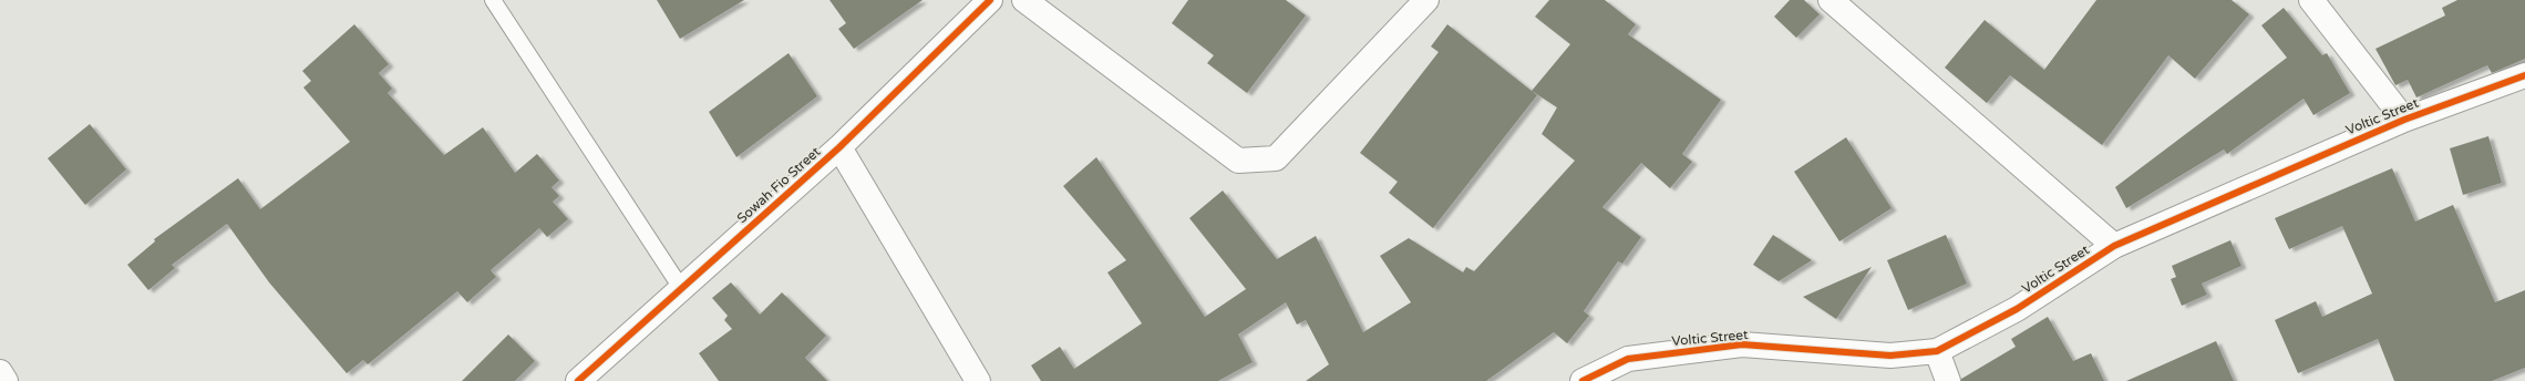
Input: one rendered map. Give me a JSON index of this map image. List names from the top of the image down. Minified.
{"streets":{"street":["Voltic Street","Sowah Fio Street"]}}
